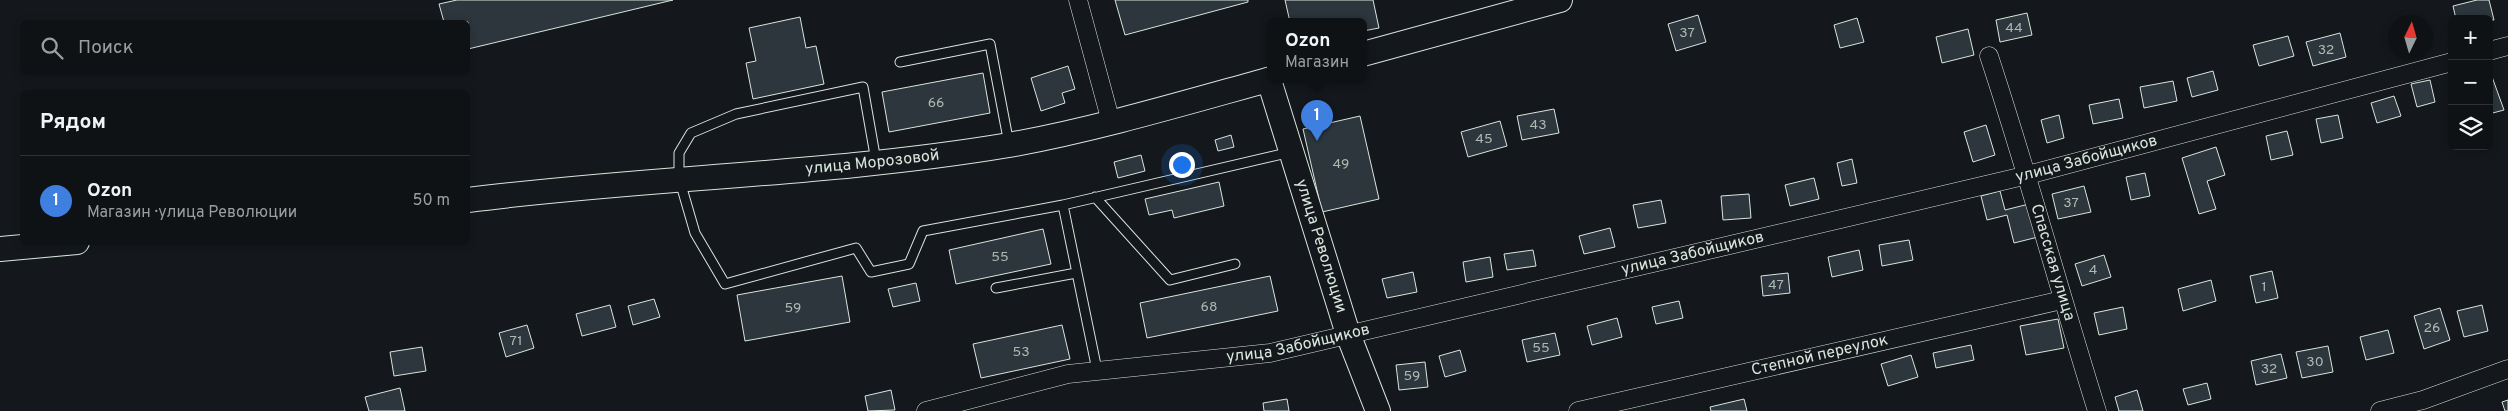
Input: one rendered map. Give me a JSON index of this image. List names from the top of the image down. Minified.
{"streets":{"main road":["улица Морозовой","улица Революции"],"street":["улица Забойщиков","Спасская улица","Степной переулок"]},"crossings":[["улица Забойщиков","улица Революции"],["улица Забойщиков","Спасская улица"],["Спасская улица","Степной переулок"]],"house_numbers":["44","37","32","66","43","45","49","37","55","4","47","1","68","59","26","71","55","53","30","32","59"],"north":"top","page":{"map_buttons":["+","−"],"popup":["Ozon","Магазин"],"search":"Поиск","heading":"Рядом","pins":"1","list":[{"mark":"1","name":"Ozon","note":"Магазин · улица Революции","value":"50 m"}]}}
